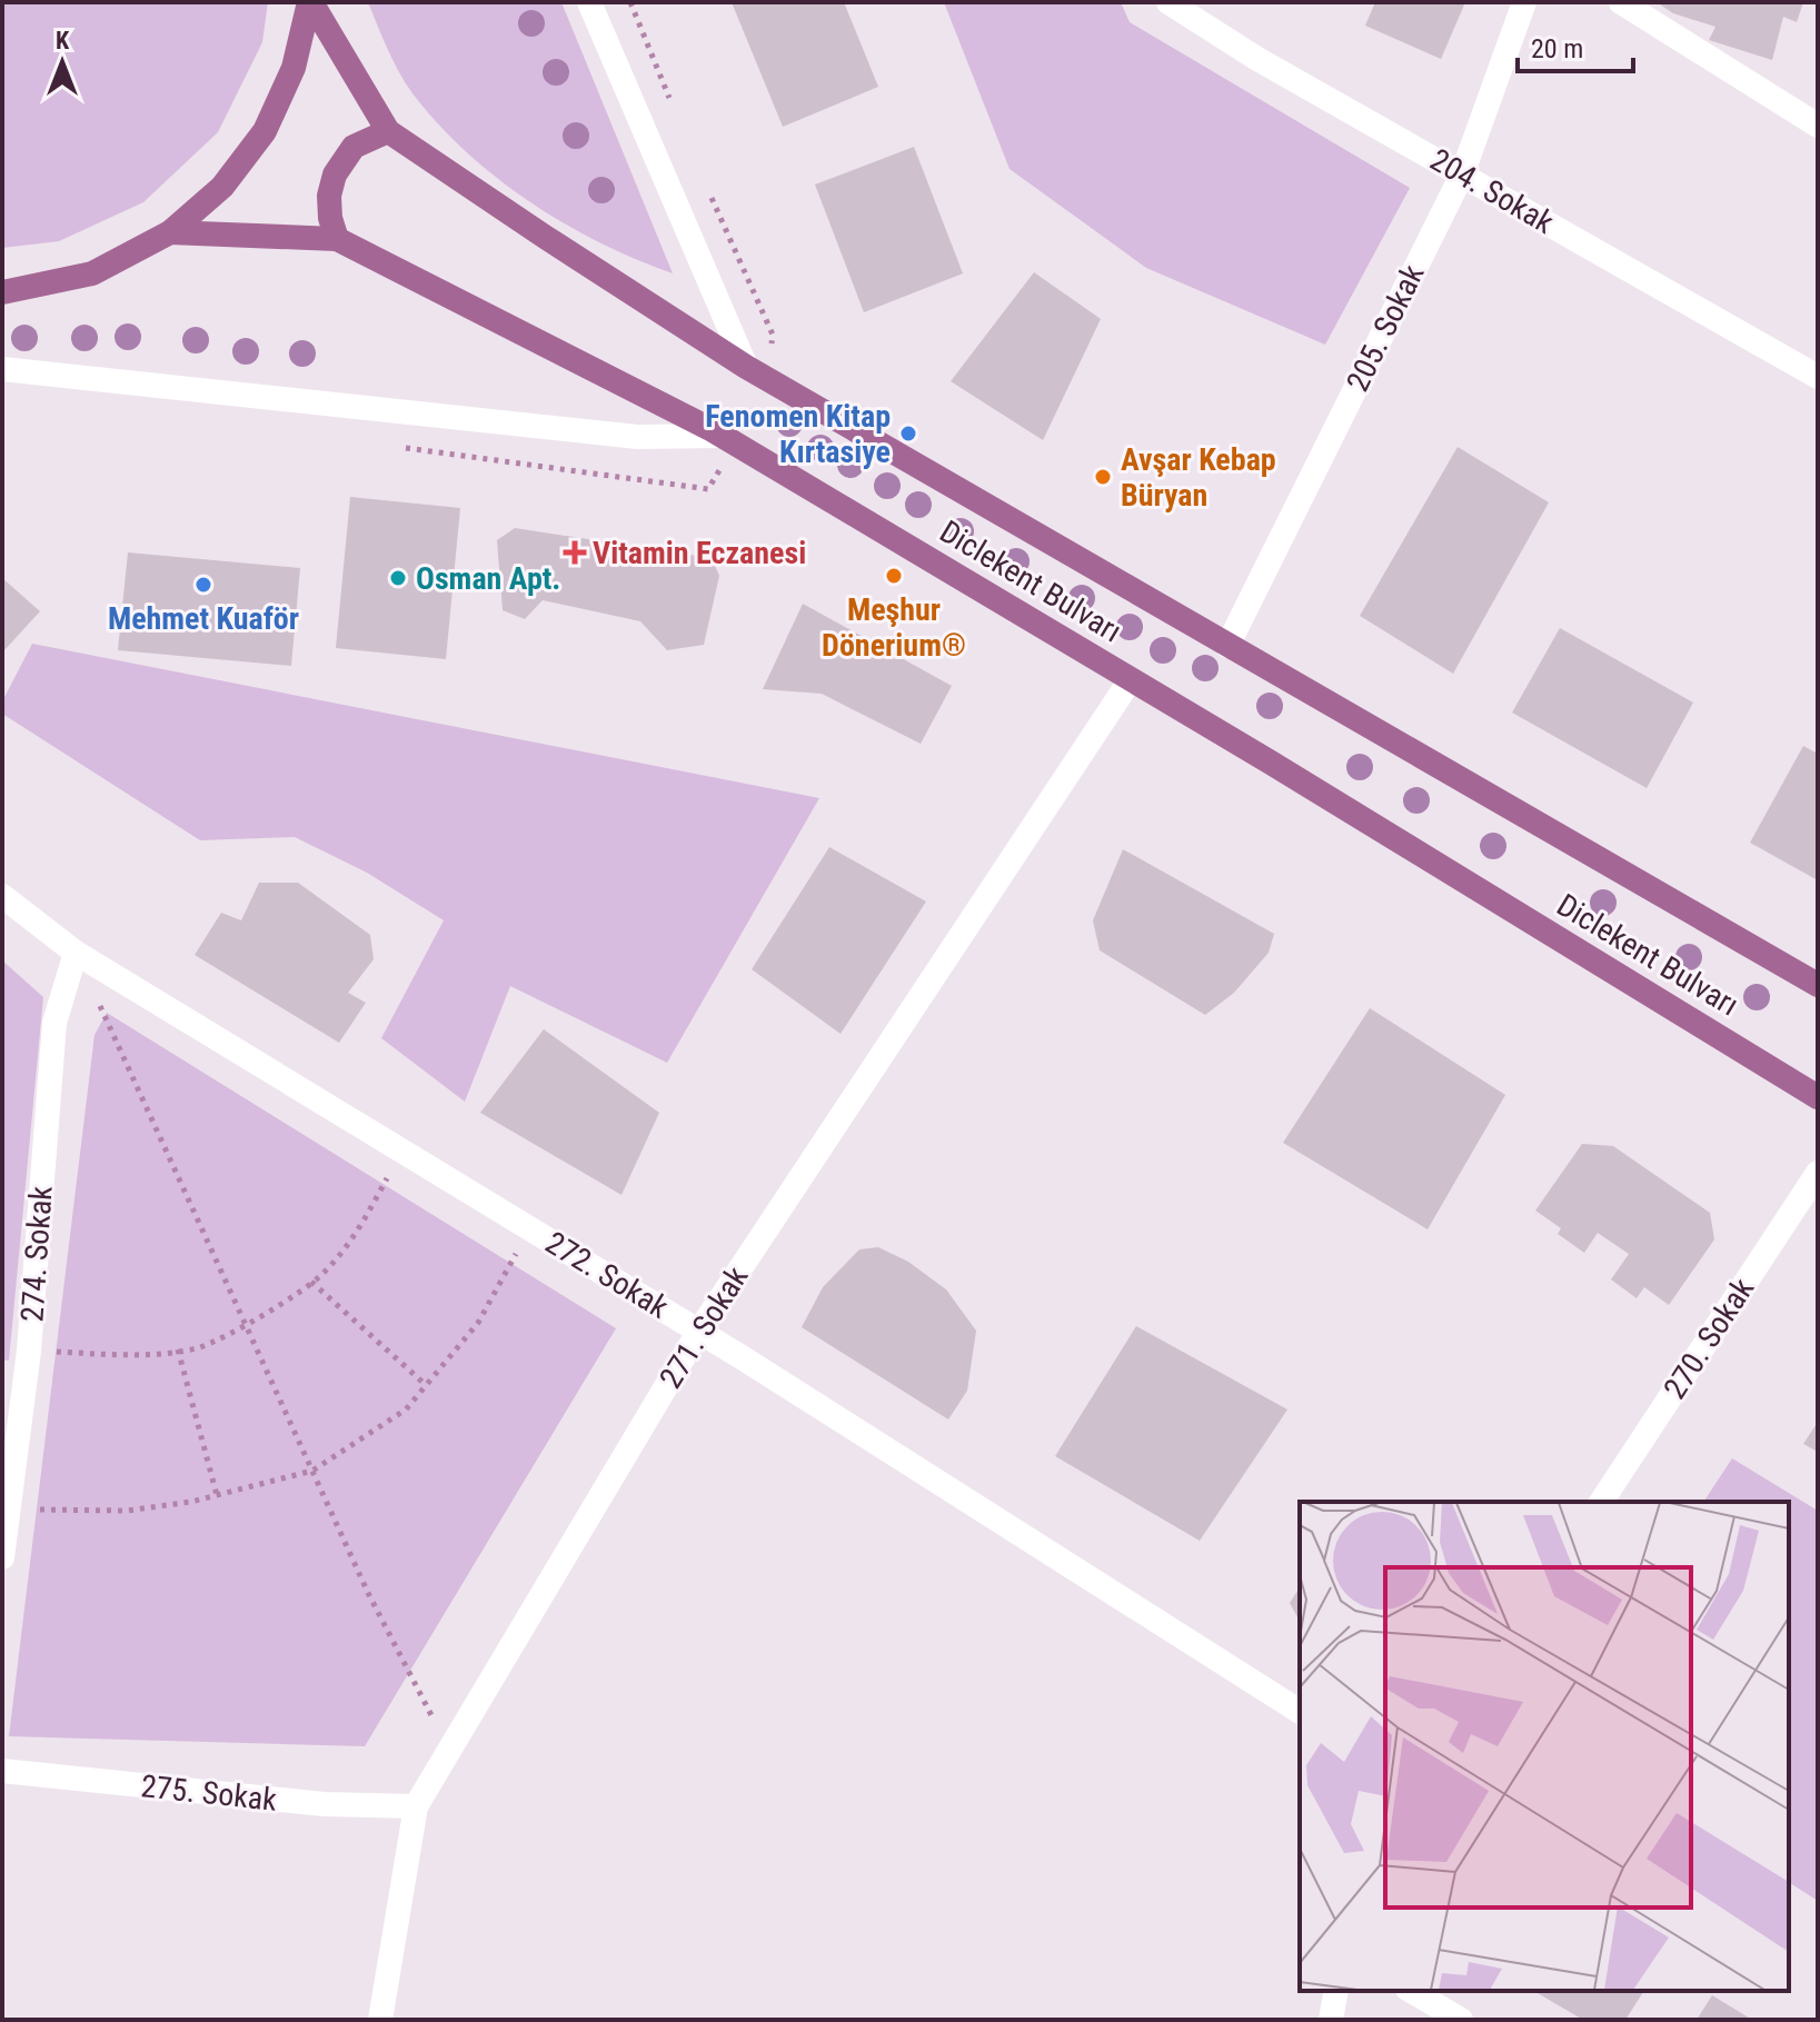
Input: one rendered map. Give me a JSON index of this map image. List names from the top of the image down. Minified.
{"streets":{"main road":["Diclekent Bulvarı"],"street":["204. Sokak","205. Sokak","274. Sokak","272. Sokak","271. Sokak","270. Sokak","275. Sokak"]},"crossings":[["204. Sokak","205. Sokak"],["205. Sokak","Diclekent Bulvarı"],["Diclekent Bulvarı","271. Sokak"],["274. Sokak","272. Sokak"],["272. Sokak","271. Sokak"],["271. Sokak","275. Sokak"]],"places":{"other":["Fenomen Kitap Kırtasiye","Avşar Kebap Büryan","Meşhur Dönerium®","Osman Apt.","Mehmet Kuaför"],"health":["Vitamin Eczanesi"]},"scale_bar":"20 m","north":"top"}
